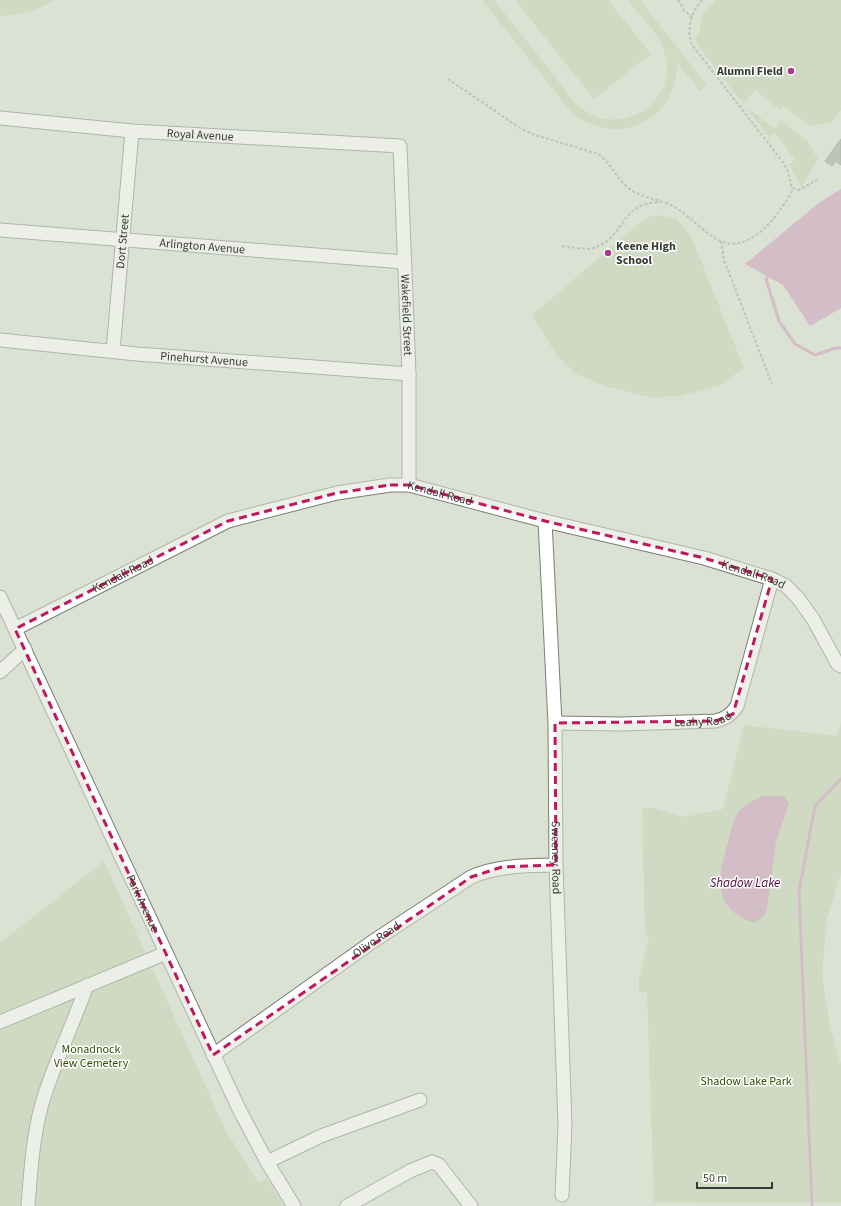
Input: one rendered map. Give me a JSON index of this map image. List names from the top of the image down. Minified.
{"streets":{"street":["Royal Avenue","Dort Street","Arlington Avenue","Wakefield Street","Pinehurst Avenue","Kendall Road","Leahy Road","Sweeney Road","Park Avenue","Olivo Road"]},"crossings":[["Royal Avenue","Dort Street"],["Royal Avenue","Wakefield Street"],["Dort Street","Arlington Avenue"],["Dort Street","Pinehurst Avenue"],["Arlington Avenue","Wakefield Street"],["Wakefield Street","Pinehurst Avenue"],["Wakefield Street","Kendall Road"],["Kendall Road","Leahy Road"],["Kendall Road","Sweeney Road"],["Kendall Road","Park Avenue"],["Leahy Road","Sweeney Road"],["Sweeney Road","Olivo Road"],["Park Avenue","Olivo Road"]],"water":["Shadow Lake"],"parks":["Monadnock View Cemetery","Shadow Lake Park"],"places":["Alumni Field","Keene High School"],"scale_bar":"50 m"}
